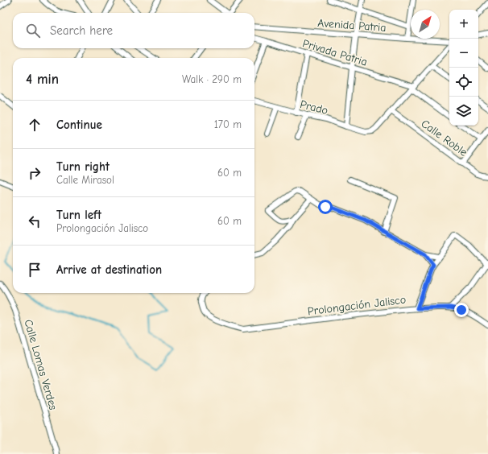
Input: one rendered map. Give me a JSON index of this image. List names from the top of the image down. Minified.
{"streets":{"street":["Avenida Patria","Privada Patria","Prado","Calle Roble","Prolongación Jalisco","Calle Lomas Verdes"]},"crossings":[["Prado","Calle Roble"]],"north":"top right","page":{"map_buttons":["+","−"],"search":"Search here","heading":["4 min","Walk · 290 m"],"list":[["Continue","170 m"],["Turn right","Calle Mirasol","60 m"],["Turn left","Prolongación Jalisco","60 m"],"Arrive at destination"]}}
